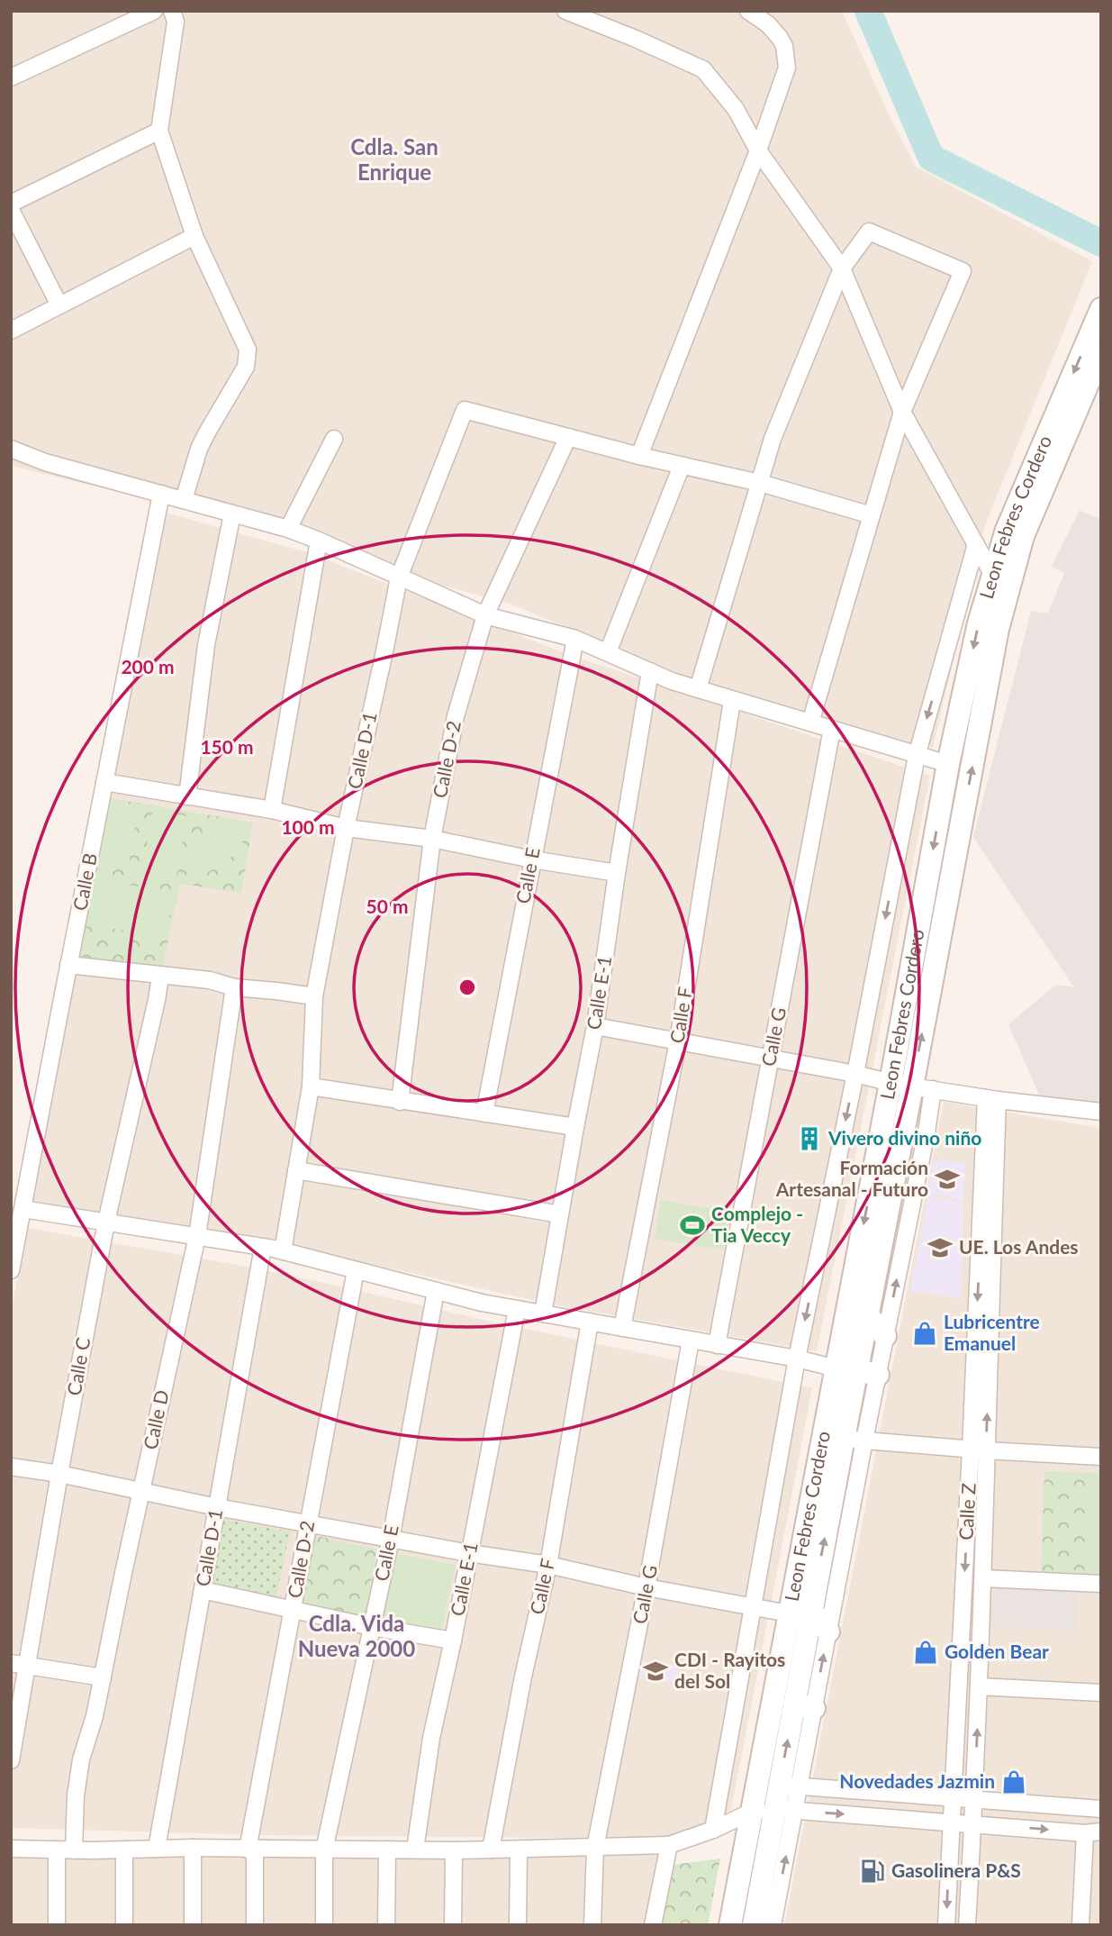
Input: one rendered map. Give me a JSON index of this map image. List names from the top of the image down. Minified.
{"streets":{"street":["Leon Febres Cordero","Calle D-1","Calle D-2","Calle E","Calle B","Calle E-1","Calle F","Calle G","Calle C","Calle D","Calle Z"]},"crossings":[["Calle D-1","Calle D-2"]],"districts":["Cdla. San Enrique","Cdla. Vida Nueva 2000"],"places":{"building":["Vivero divino niño"],"school or university":["Formación Artesanal - Futuro","UE. Los Andes","CDI - Rayitos del Sol"],"sports":["Complejo - Tia Veccy"],"shop":["Lubricentre Emanuel","Golden Bear","Novedades Jazmin"],"fuel station":["Gasolinera P&S"]},"rings":["200 m","150 m","100 m","50 m"]}
